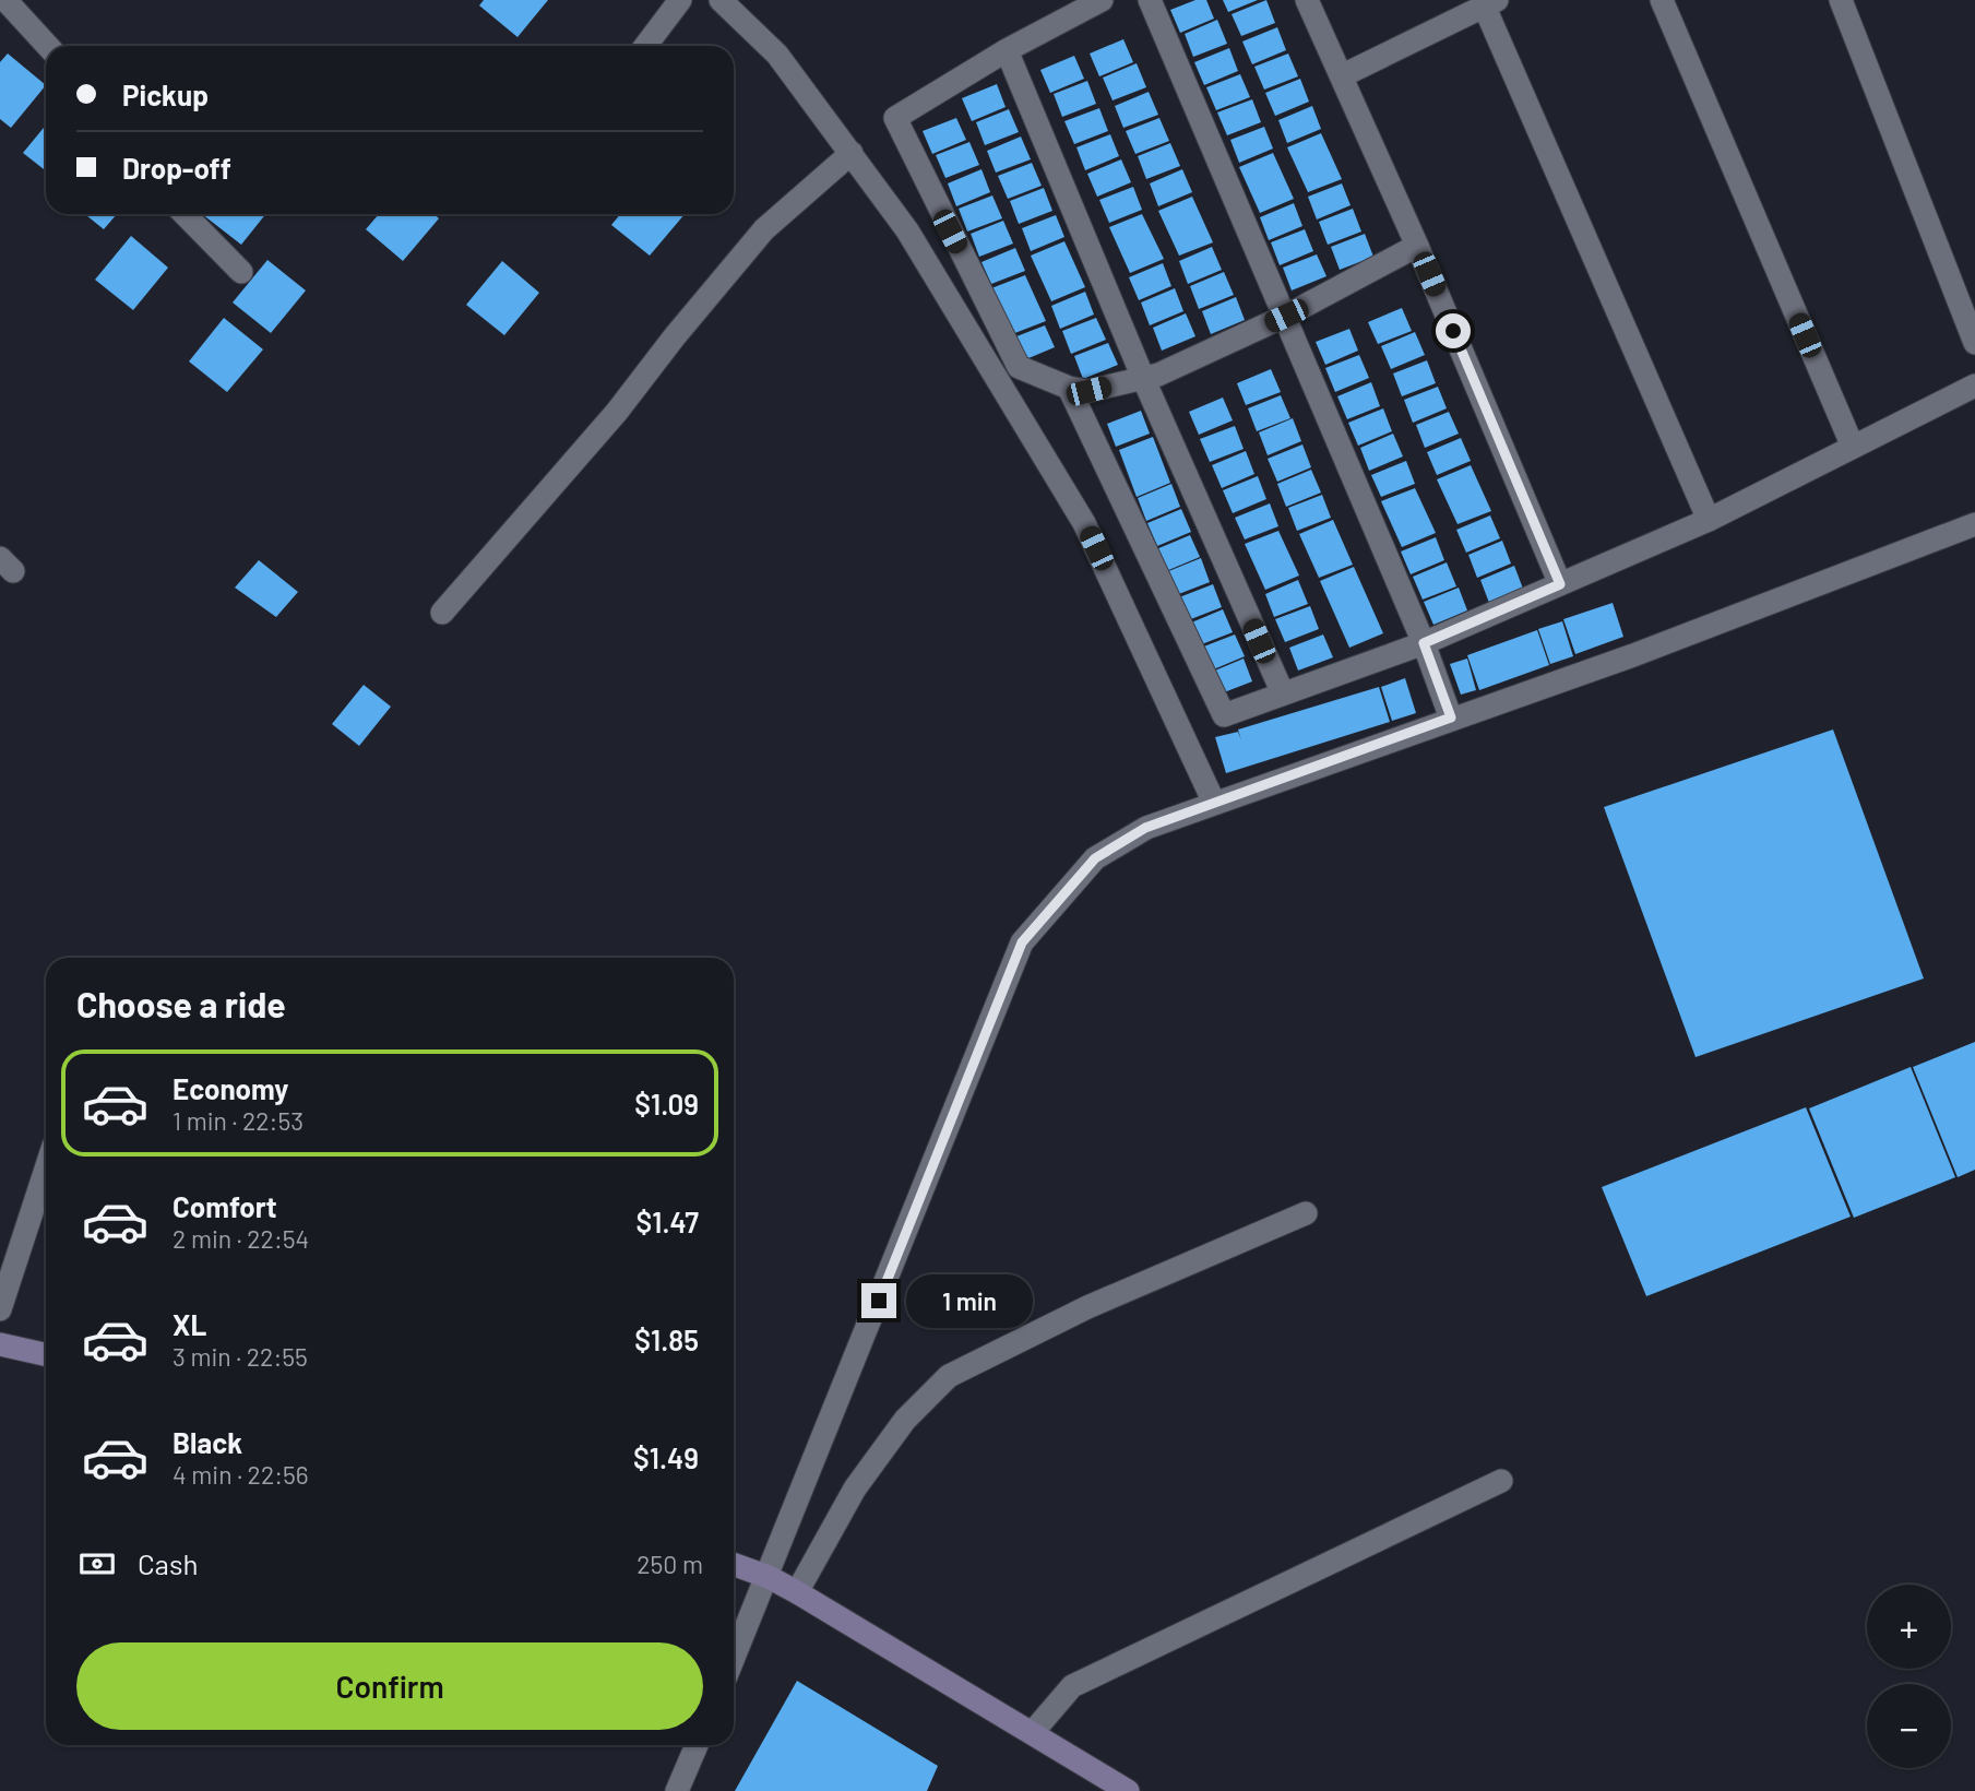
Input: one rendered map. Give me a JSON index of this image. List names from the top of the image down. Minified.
{"page":{"banner":["Pickup","Drop-off"],"heading":"Choose a ride","list":[{"name":"Economy","note":"1 min · 22:53","value":"$1.09"},{"name":"Comfort","note":"2 min · 22:54","value":"$1.47"},{"name":"XL","note":"3 min · 22:55","value":"$1.85"},{"name":"Black","note":"4 min · 22:56","value":"$1.49"}],"bubble":"1 min","pay":["Cash","250 m"],"map_buttons":["+","−"],"buttons":"Confirm"}}
